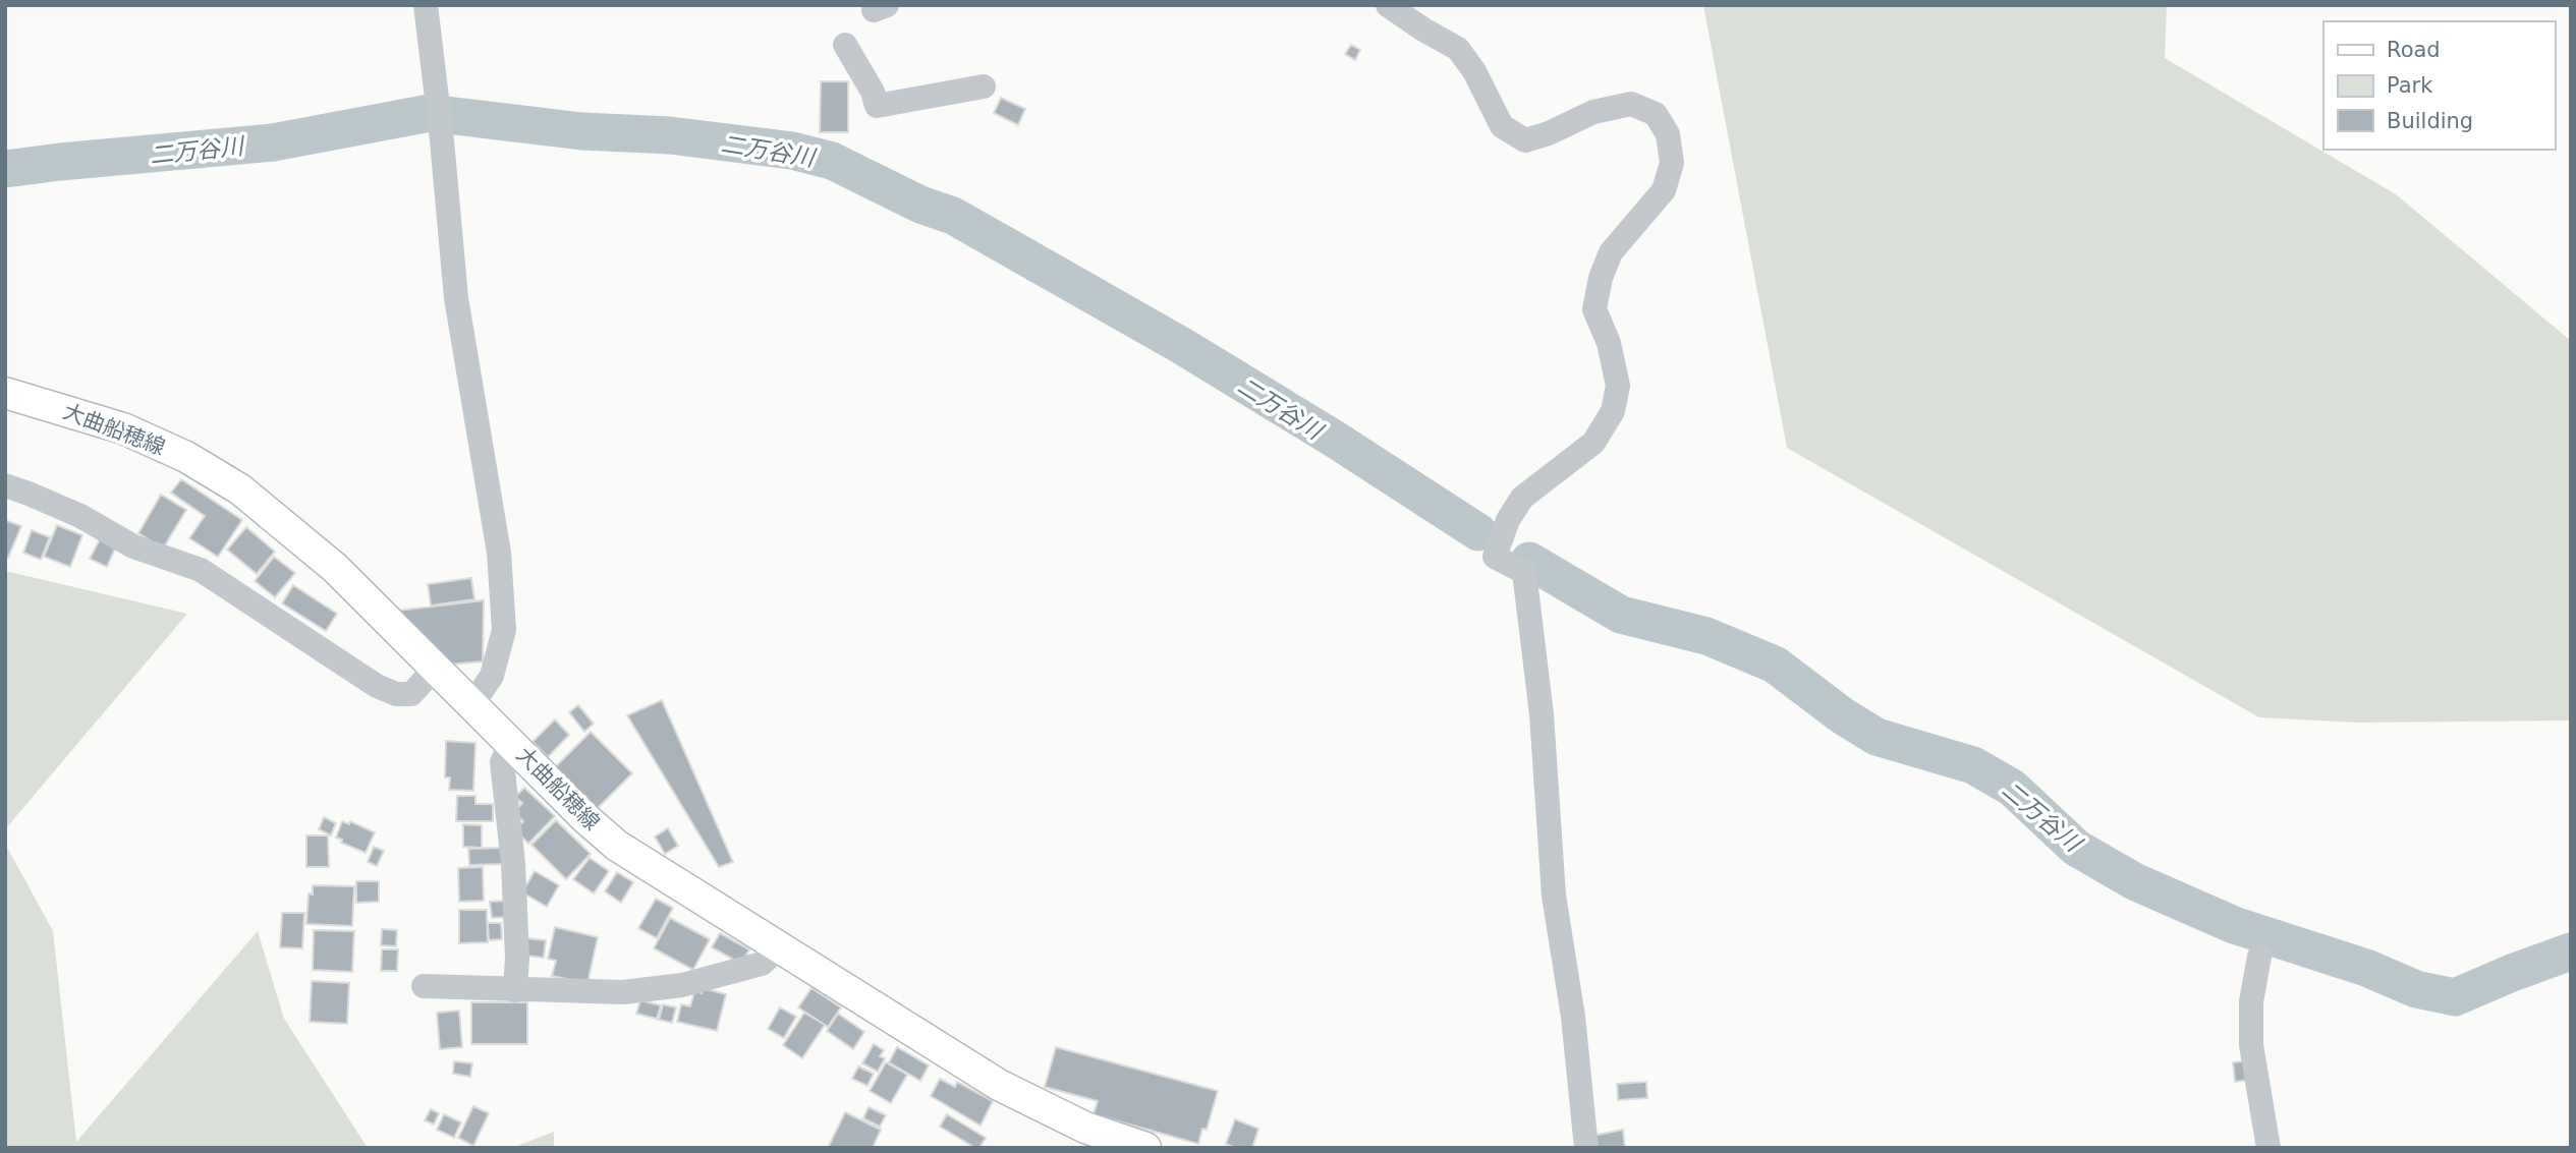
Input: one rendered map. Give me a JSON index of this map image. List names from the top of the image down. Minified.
{"streets":{"main road":["大曲船穂線"]},"water":["二万谷川"],"legend":["Road","Park","Building"]}
